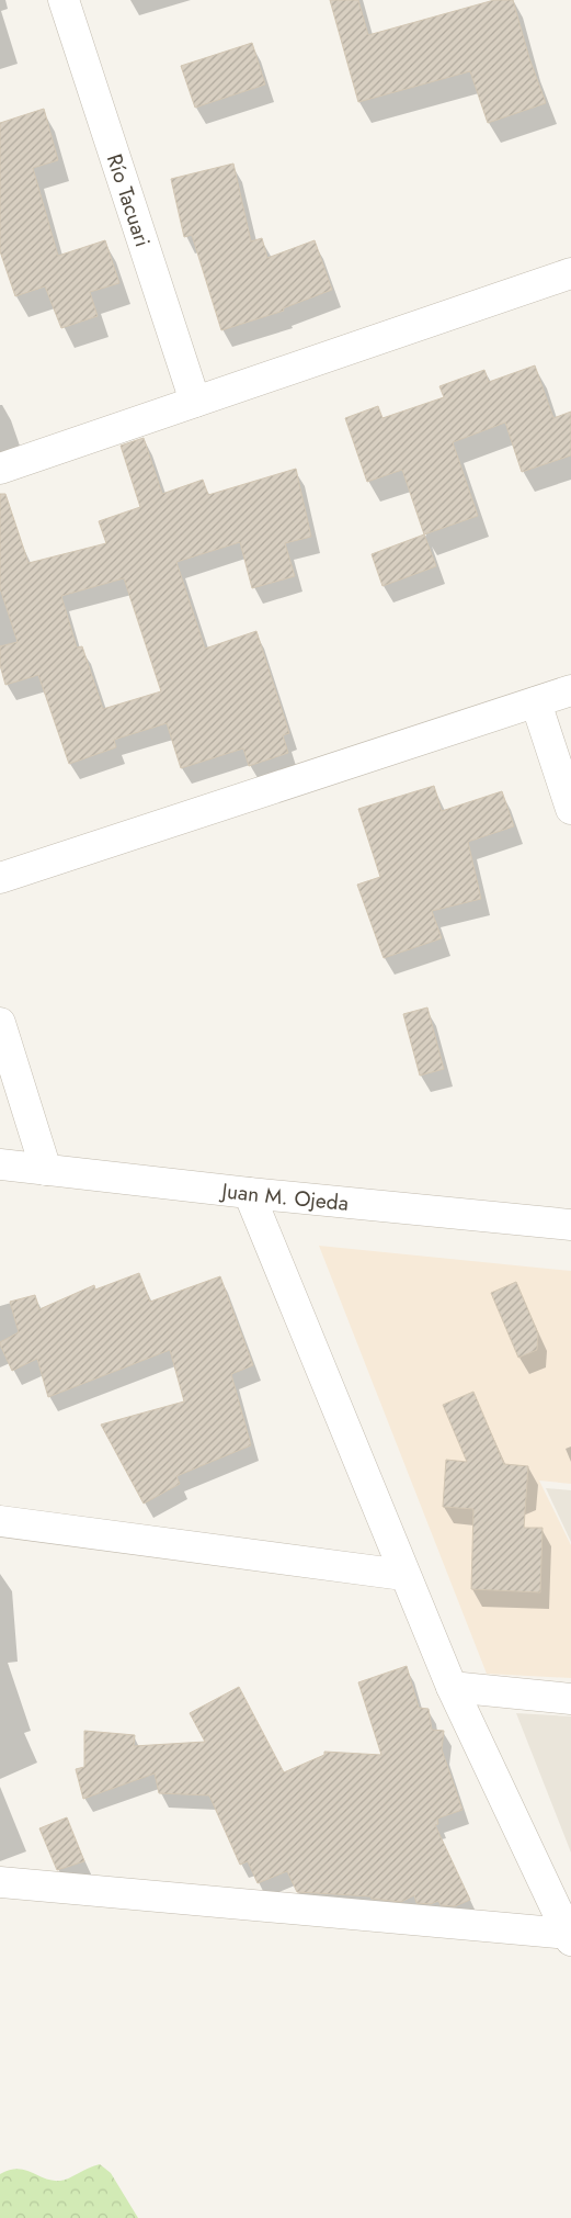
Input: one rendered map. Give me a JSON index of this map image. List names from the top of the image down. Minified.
{"streets":{"street":["Río Tacuari","Juan M. Ojeda"]}}
